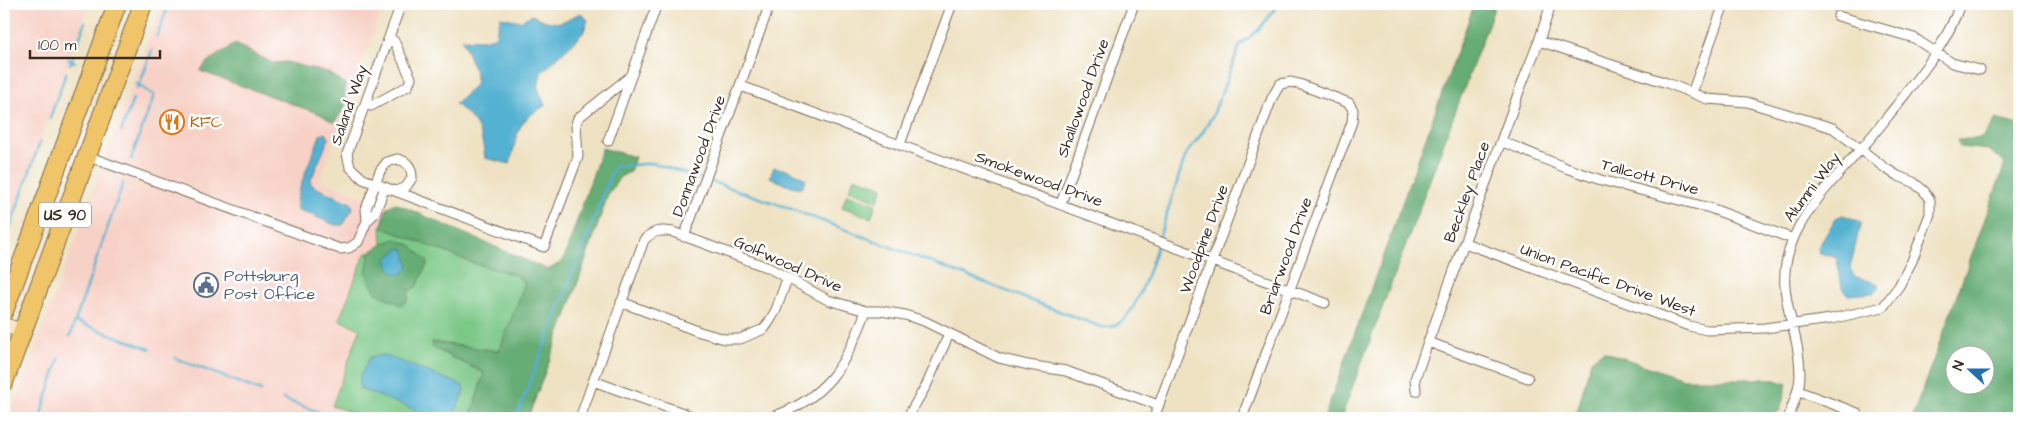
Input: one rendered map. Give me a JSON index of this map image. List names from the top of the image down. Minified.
{"streets":{"highway":["US 90"],"street":["Shallowood Drive","Saland Way","Donnawood Drive","Tallcott Drive","Smokewood Drive","Alumni Way","Beckley Place","Woodpine Drive","Briarwood Drive","Golfwood Drive","Union Pacific Drive West"]},"crossings":[["Shallowood Drive","Smokewood Drive"],["Donnawood Drive","Smokewood Drive"],["Donnawood Drive","Golfwood Drive"],["Tallcott Drive","Alumni Way"],["Tallcott Drive","Beckley Place"],["Smokewood Drive","Woodpine Drive"],["Smokewood Drive","Briarwood Drive"],["Alumni Way","Union Pacific Drive West"],["Beckley Place","Union Pacific Drive West"],["Woodpine Drive","Briarwood Drive"],["Woodpine Drive","Golfwood Drive"]],"places":{"restaurant":["KFC"],"public building":["Pottsburg Post Office"]},"scale_bar":"100 m","north":"left"}
